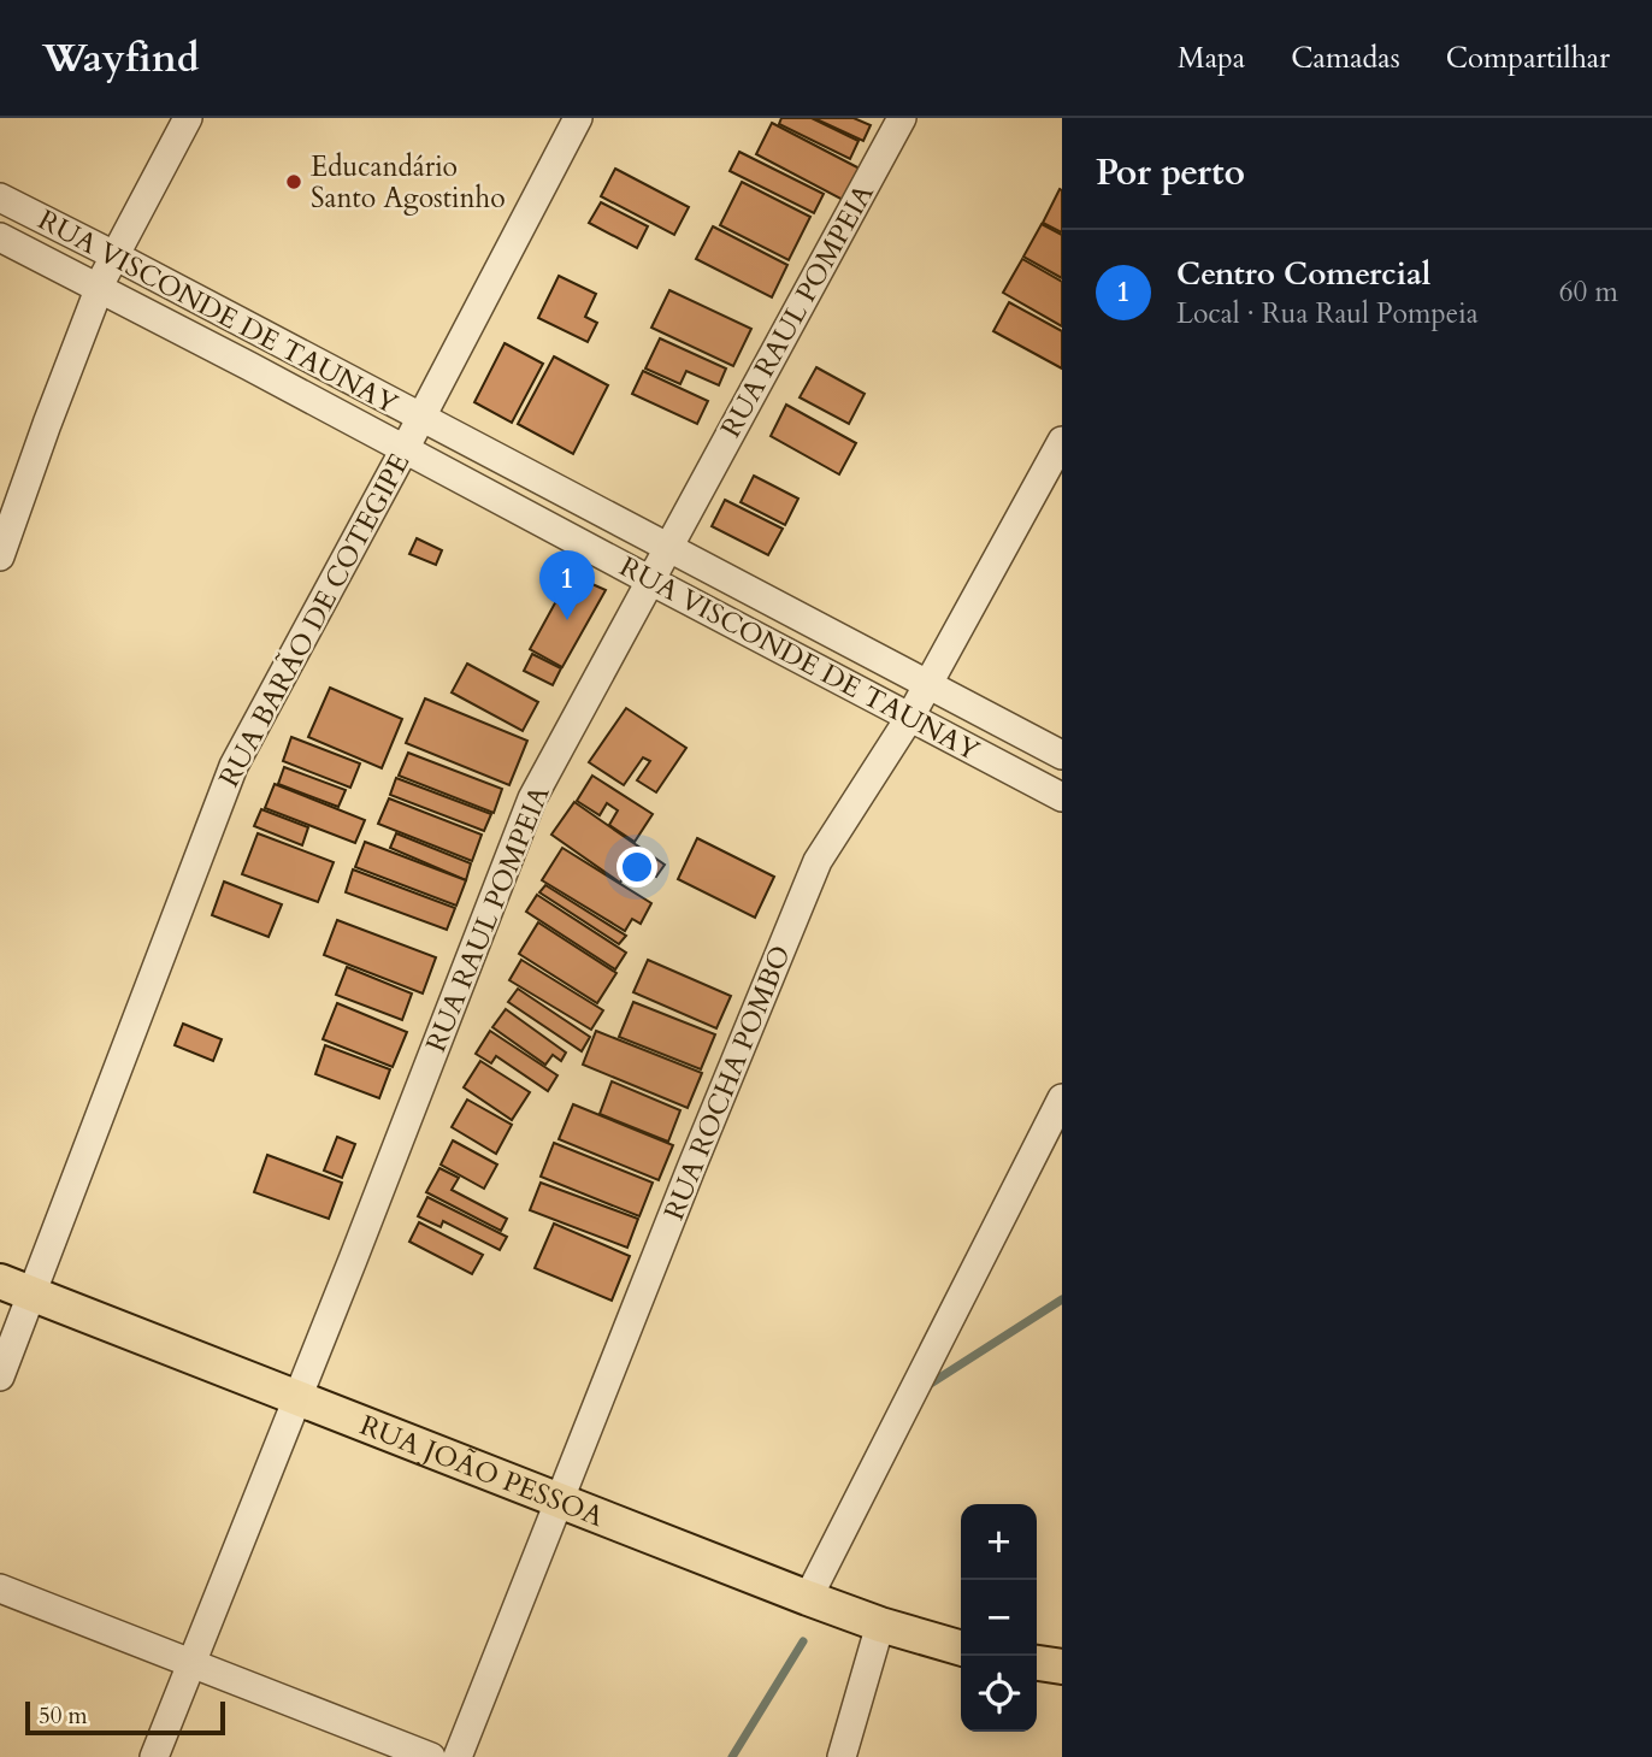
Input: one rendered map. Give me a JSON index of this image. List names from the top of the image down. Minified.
{"streets":{"main road":["RUA JOÃO PESSOA"],"street":["RUA RAUL POMPEIA","RUA VISCONDE DE TAUNAY","RUA BARÃO DE COTEGIPE","RUA ROCHA POMBO"]},"crossings":[["RUA RAUL POMPEIA","RUA VISCONDE DE TAUNAY"],["RUA RAUL POMPEIA","RUA JOÃO PESSOA"],["RUA VISCONDE DE TAUNAY","RUA BARÃO DE COTEGIPE"],["RUA VISCONDE DE TAUNAY","RUA ROCHA POMBO"],["RUA BARÃO DE COTEGIPE","RUA JOÃO PESSOA"],["RUA ROCHA POMBO","RUA JOÃO PESSOA"]],"places":["Educandário Santo Agostinho"],"scale_bar":"50 m","page":{"header":"Wayfind","nav":["Mapa","Camadas","Compartilhar"],"heading":"Por perto","list":[{"mark":"1","name":"Centro Comercial","note":"Local · Rua Raul Pompeia","value":"60 m"}],"pins":"1","map_buttons":["+","−"],"scale":"50 m"}}
